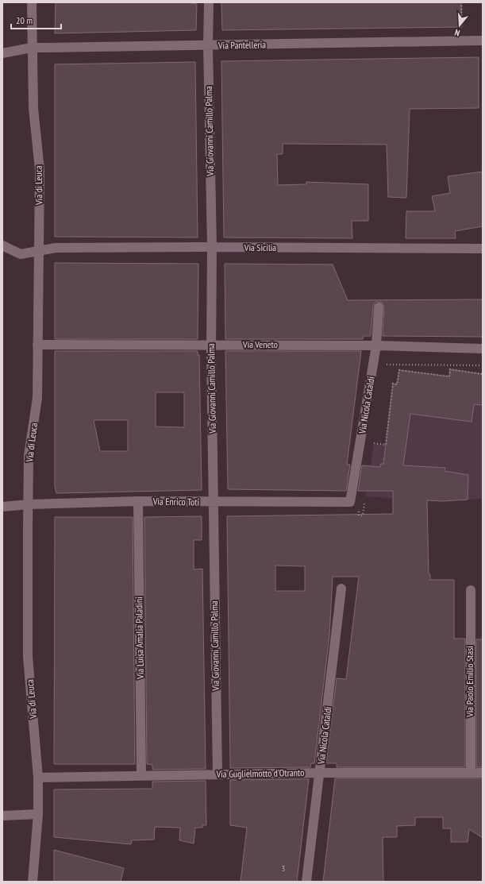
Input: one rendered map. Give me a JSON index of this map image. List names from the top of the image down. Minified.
{"streets":{"street":["Via Pantelleria","Via Giovanni Camillo Palma","Via di Leuca","Via Sicilia","Via Veneto","Via Nicola Cataldi","Via Enrico Toti","Via Luisa Amalia Paladini","Via Paolo Emilio Stasi","Via Guglielmotto d'Otranto"]},"crossings":[["Via Pantelleria","Via Giovanni Camillo Palma"],["Via Pantelleria","Via di Leuca"],["Via Giovanni Camillo Palma","Via Sicilia"],["Via Giovanni Camillo Palma","Via Veneto"],["Via Giovanni Camillo Palma","Via Enrico Toti"],["Via Giovanni Camillo Palma","Via Guglielmotto d'Otranto"],["Via di Leuca","Via Sicilia"],["Via di Leuca","Via Veneto"],["Via di Leuca","Via Enrico Toti"],["Via di Leuca","Via Guglielmotto d'Otranto"],["Via Veneto","Via Nicola Cataldi"],["Via Nicola Cataldi","Via Enrico Toti"],["Via Nicola Cataldi","Via Guglielmotto d'Otranto"],["Via Enrico Toti","Via Luisa Amalia Paladini"],["Via Luisa Amalia Paladini","Via Guglielmotto d'Otranto"],["Via Paolo Emilio Stasi","Via Guglielmotto d'Otranto"]],"house_numbers":["3"],"scale_bar":"20 m","north":"bottom"}
